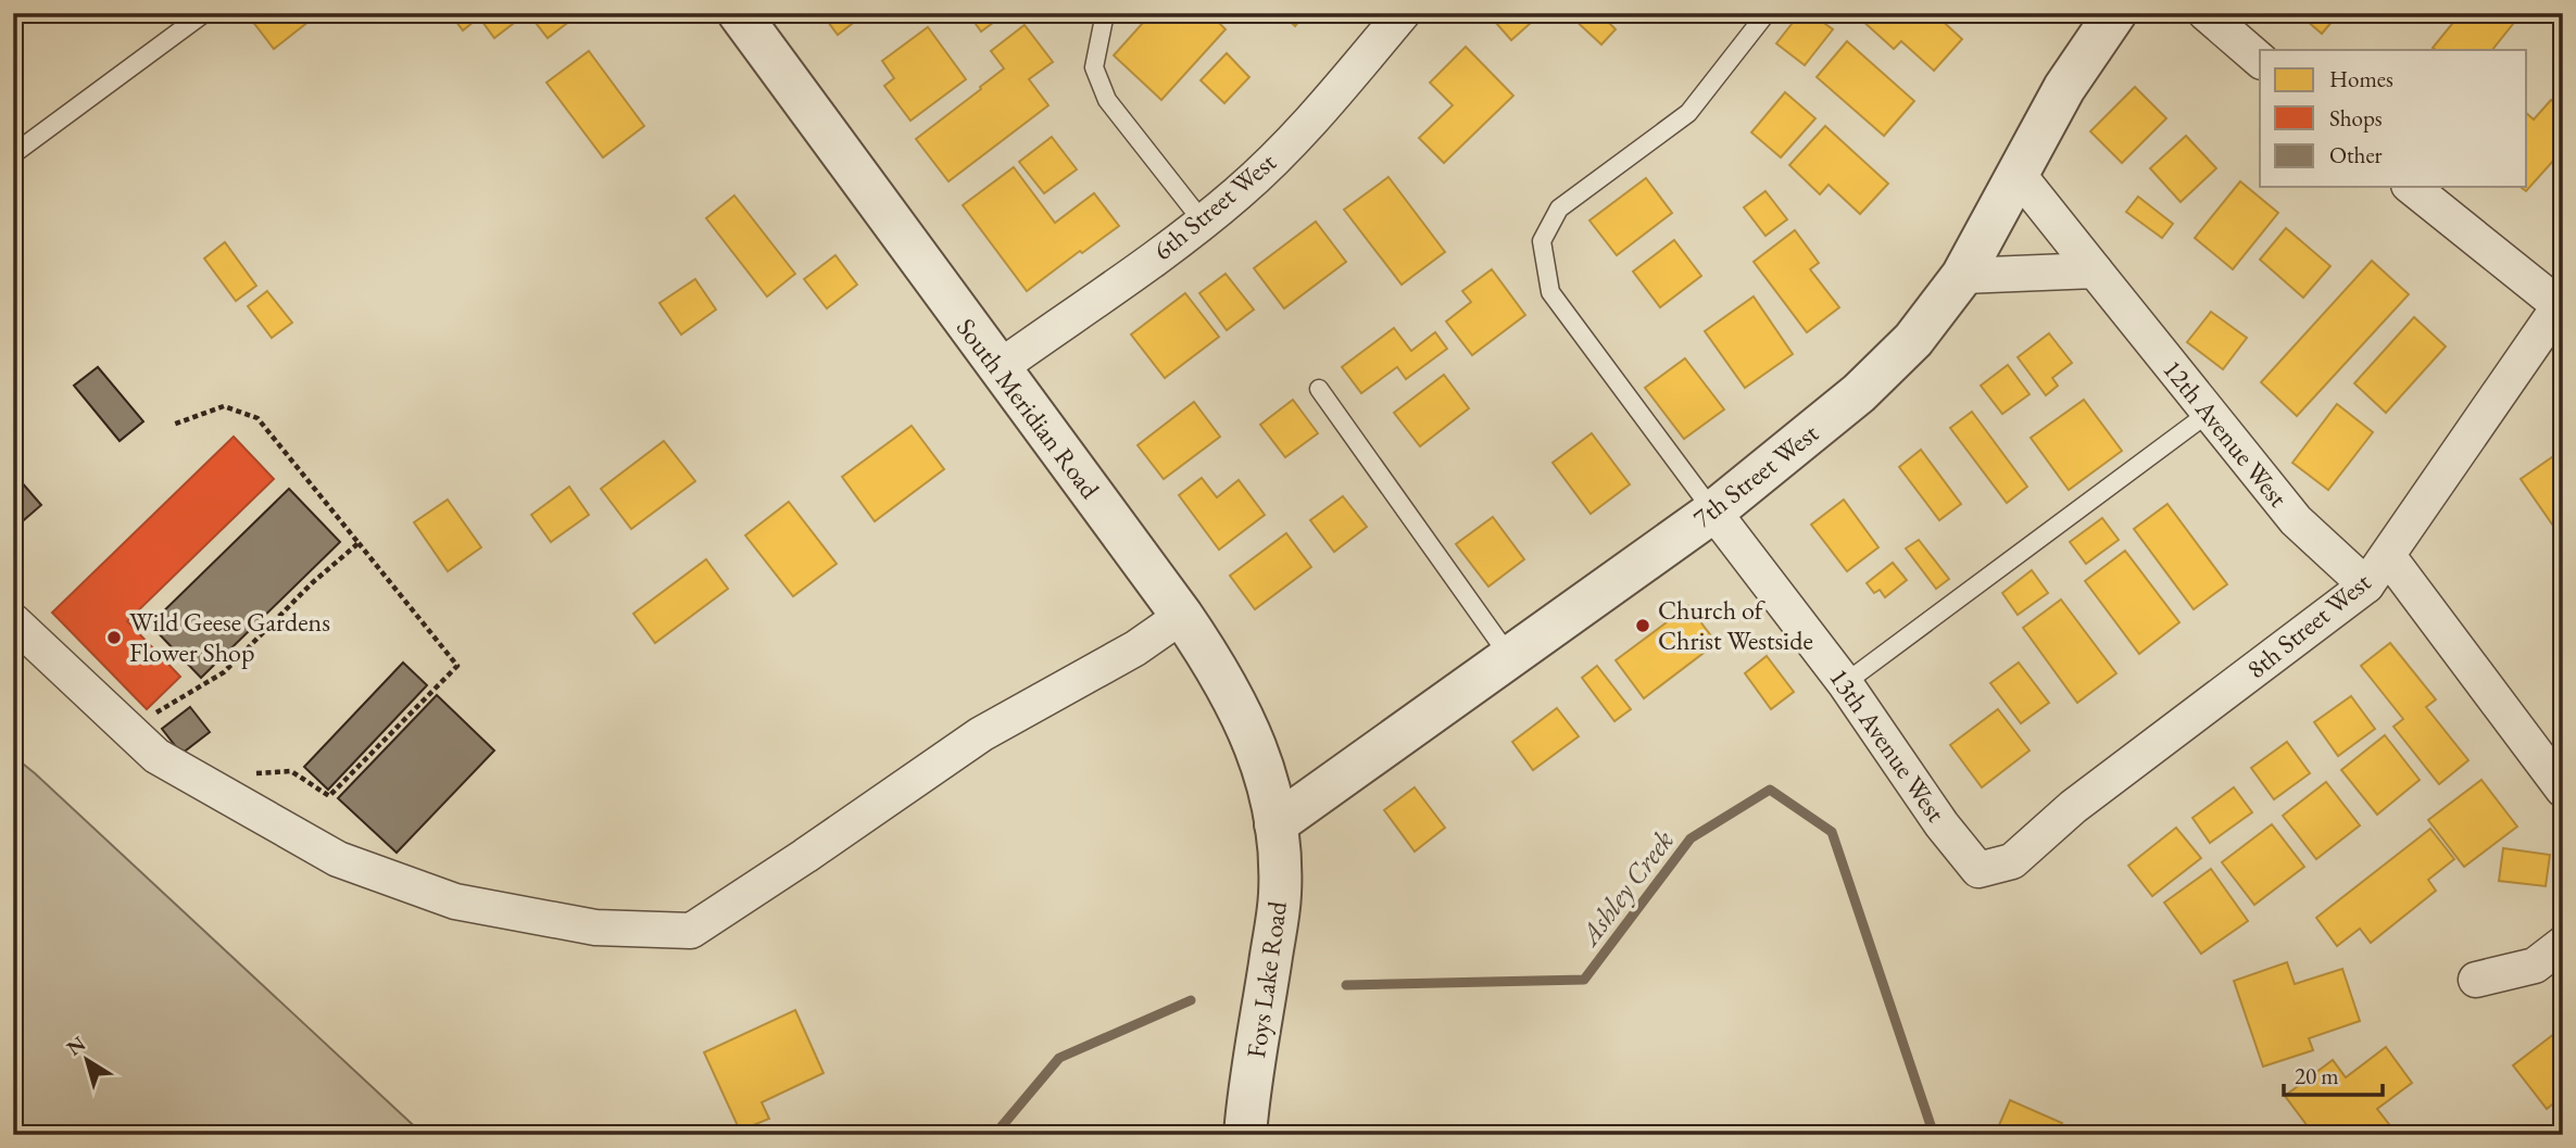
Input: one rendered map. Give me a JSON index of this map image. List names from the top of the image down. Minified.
{"streets":{"street":["6th Street West","South Meridian Road","12th Avenue West","7th Street West","8th Street West","13th Avenue West","Foys Lake Road"]},"crossings":[["6th Street West","South Meridian Road"],["South Meridian Road","7th Street West"],["South Meridian Road","Foys Lake Road"],["12th Avenue West","7th Street West"],["12th Avenue West","8th Street West"],["7th Street West","13th Avenue West"],["7th Street West","Foys Lake Road"],["8th Street West","13th Avenue West"]],"water":["Ashley Creek"],"places":["Church of Christ Westside","Wild Geese Gardens Flower Shop"],"legend":["Homes","Shops","Other"],"scale_bar":"20 m","north":"top left"}
